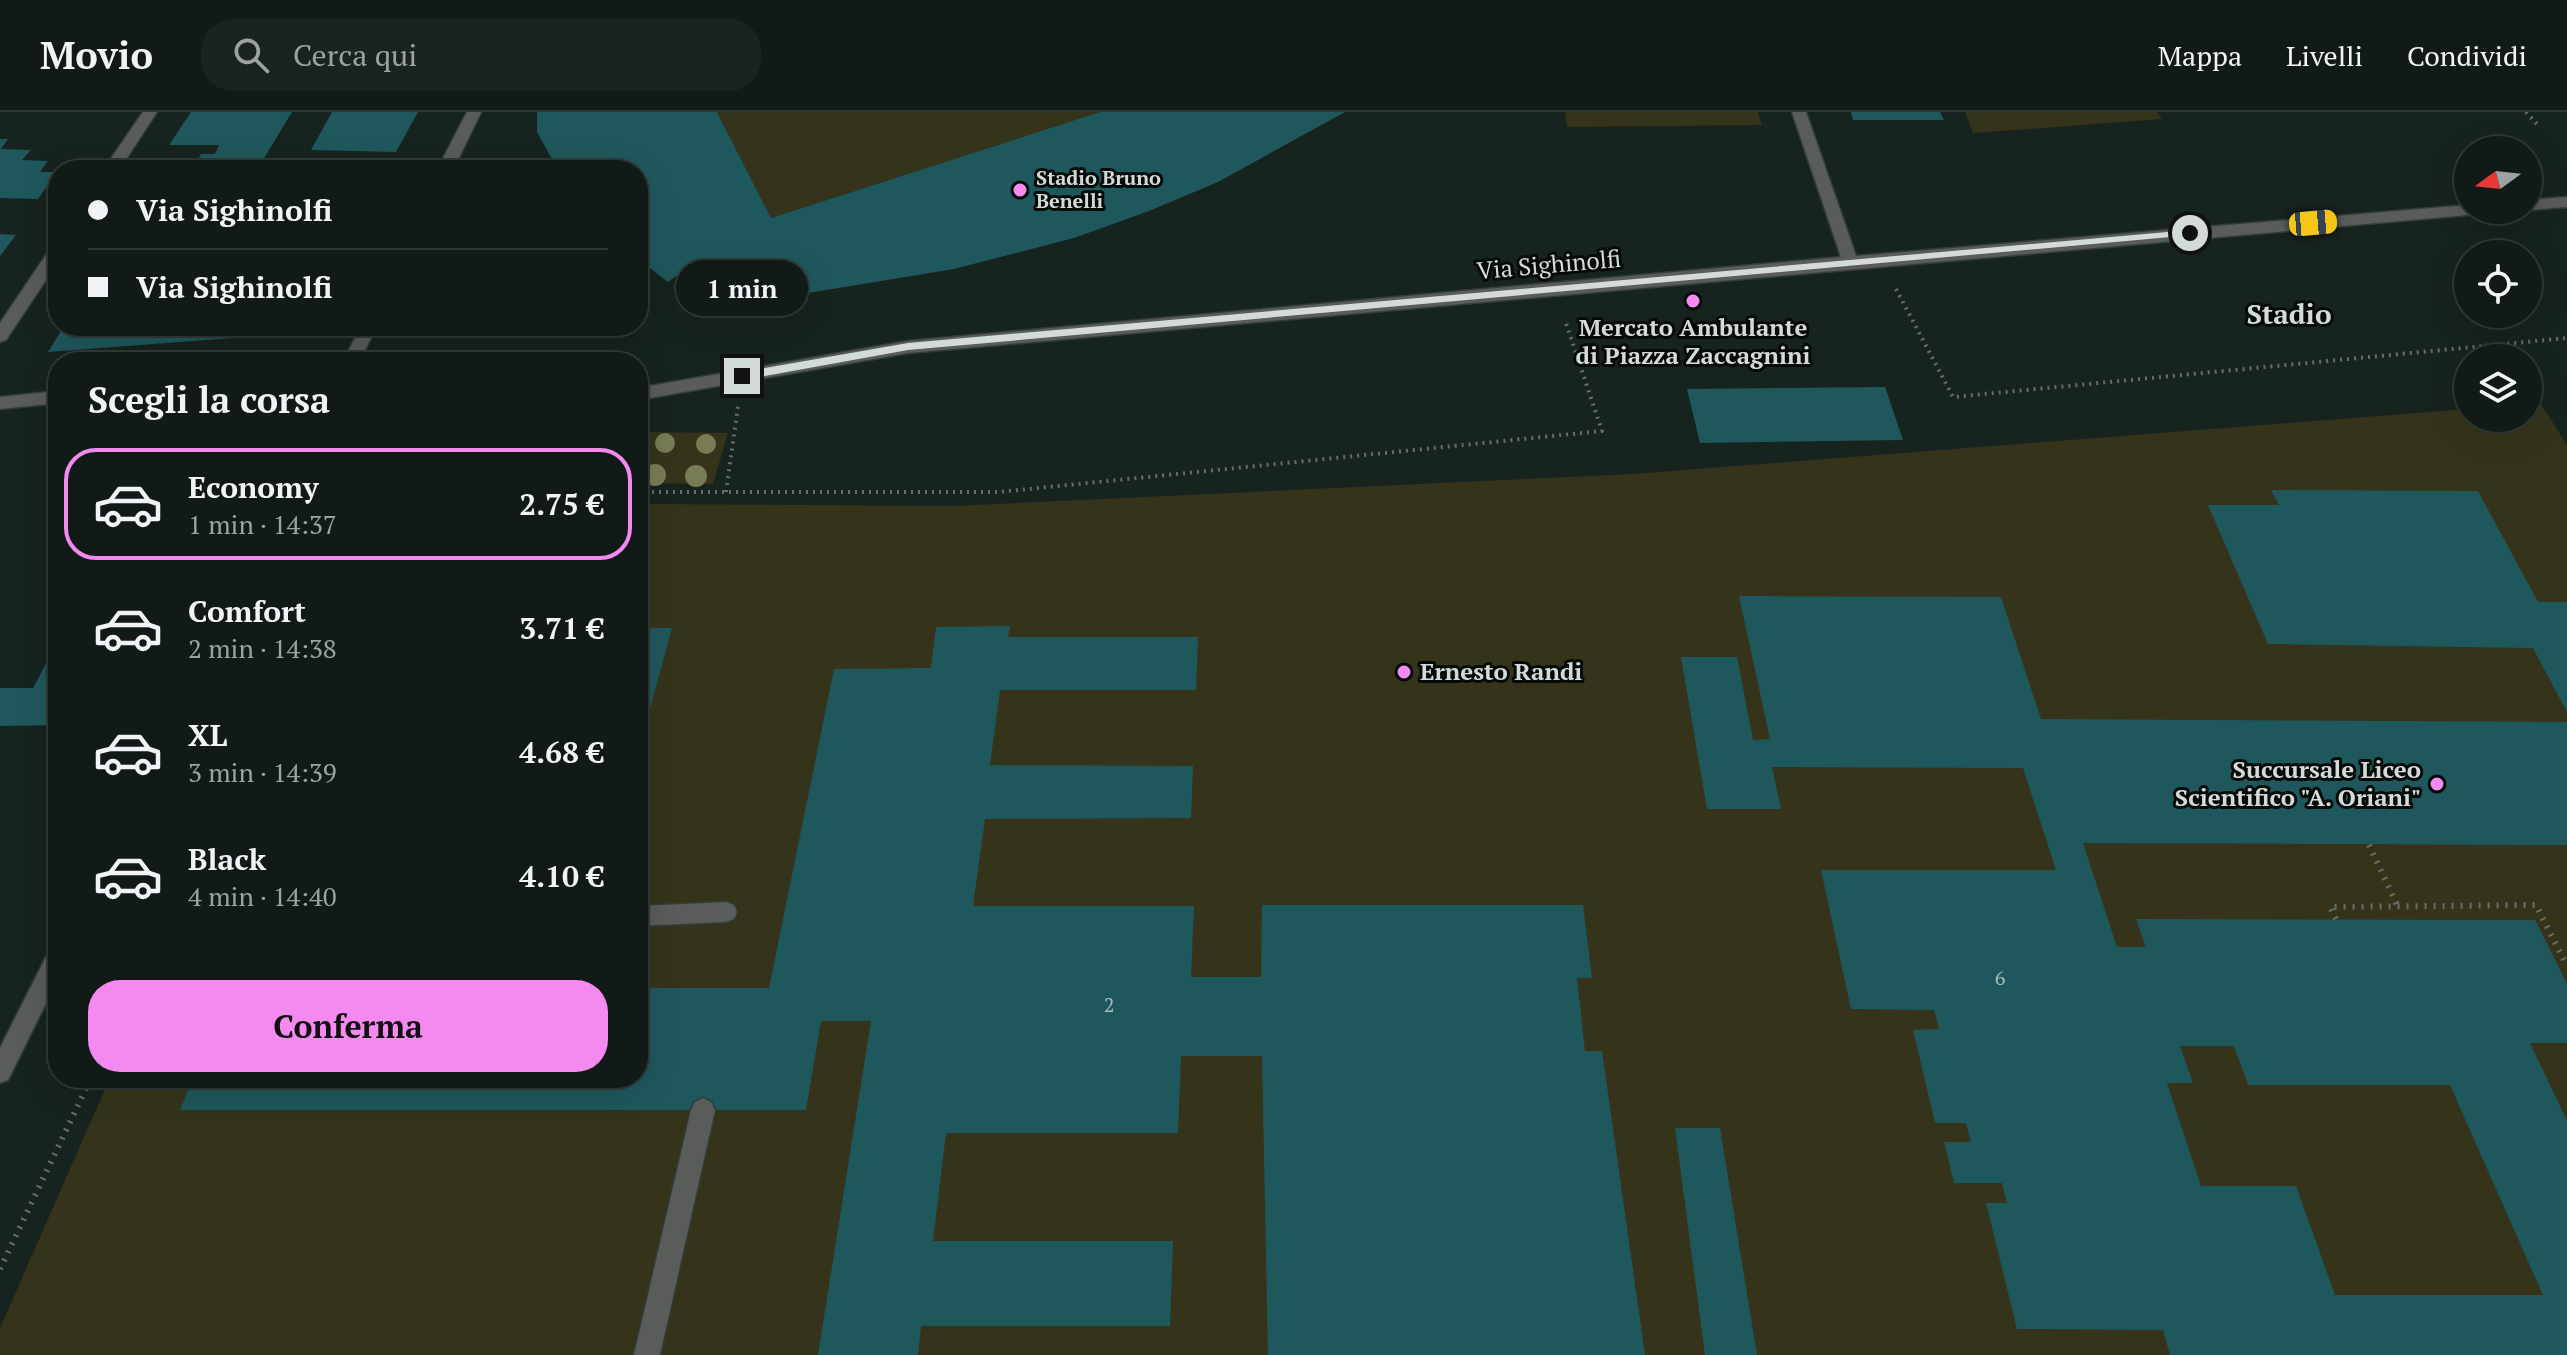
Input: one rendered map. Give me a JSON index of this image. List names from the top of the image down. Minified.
{"streets":{"street":["Via Sighinolfi"]},"districts":["Stadio"],"places":["Stadio Bruno Benelli","Mercato Ambulante di Piazza Zaccagnini","Ernesto Randi","Succursale Liceo Scientifico \"A. Oriani\""],"house_numbers":["6","2"],"north":"left","page":{"header":"Movio","search":"Cerca qui","nav":["Mappa","Livelli","Condividi"],"banner":["Via Sighinolfi","Via Sighinolfi"],"bubble":"1 min","heading":"Scegli la corsa","list":[{"name":"Economy","note":"1 min · 14:37","value":"2.75 €"},{"name":"Comfort","note":"2 min · 14:38","value":"3.71 €"},{"name":"XL","note":"3 min · 14:39","value":"4.68 €"},{"name":"Black","note":"4 min · 14:40","value":"4.10 €"}],"buttons":"Conferma"}}
